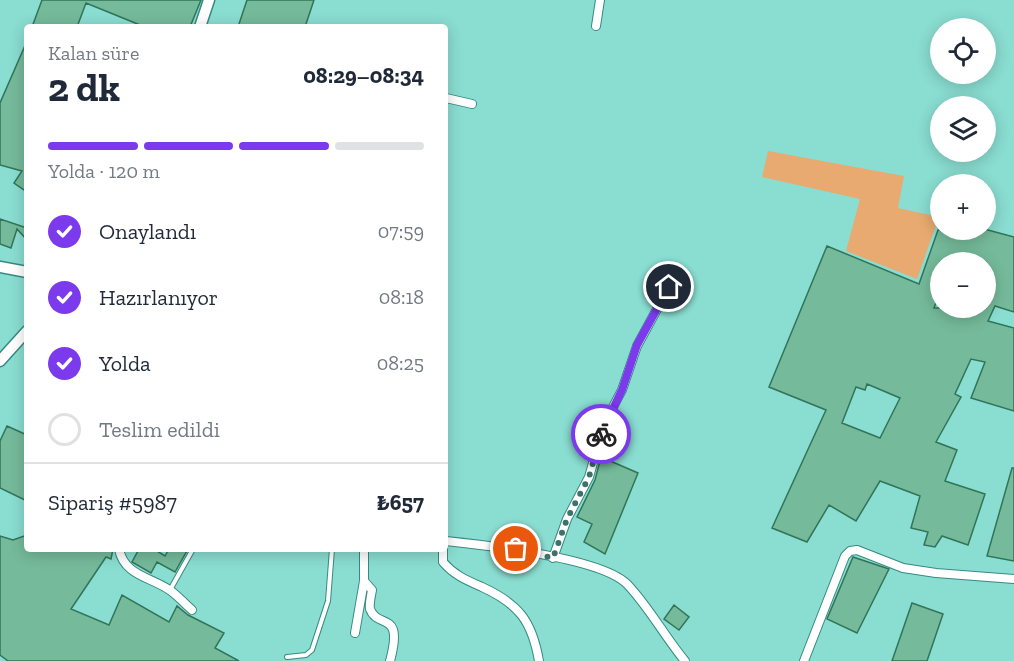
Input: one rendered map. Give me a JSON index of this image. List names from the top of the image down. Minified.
{"page":{"map_buttons":["+","−"],"heading":["2 dk","Kalan süre","08:29–08:34"],"panel":["Sipariş #5987","₺657"],"bar":"Yolda · 120 m","list":[["Onaylandı","07:59"],["Hazırlanıyor","08:18"],["Yolda","08:25"],"Teslim edildi"]}}
